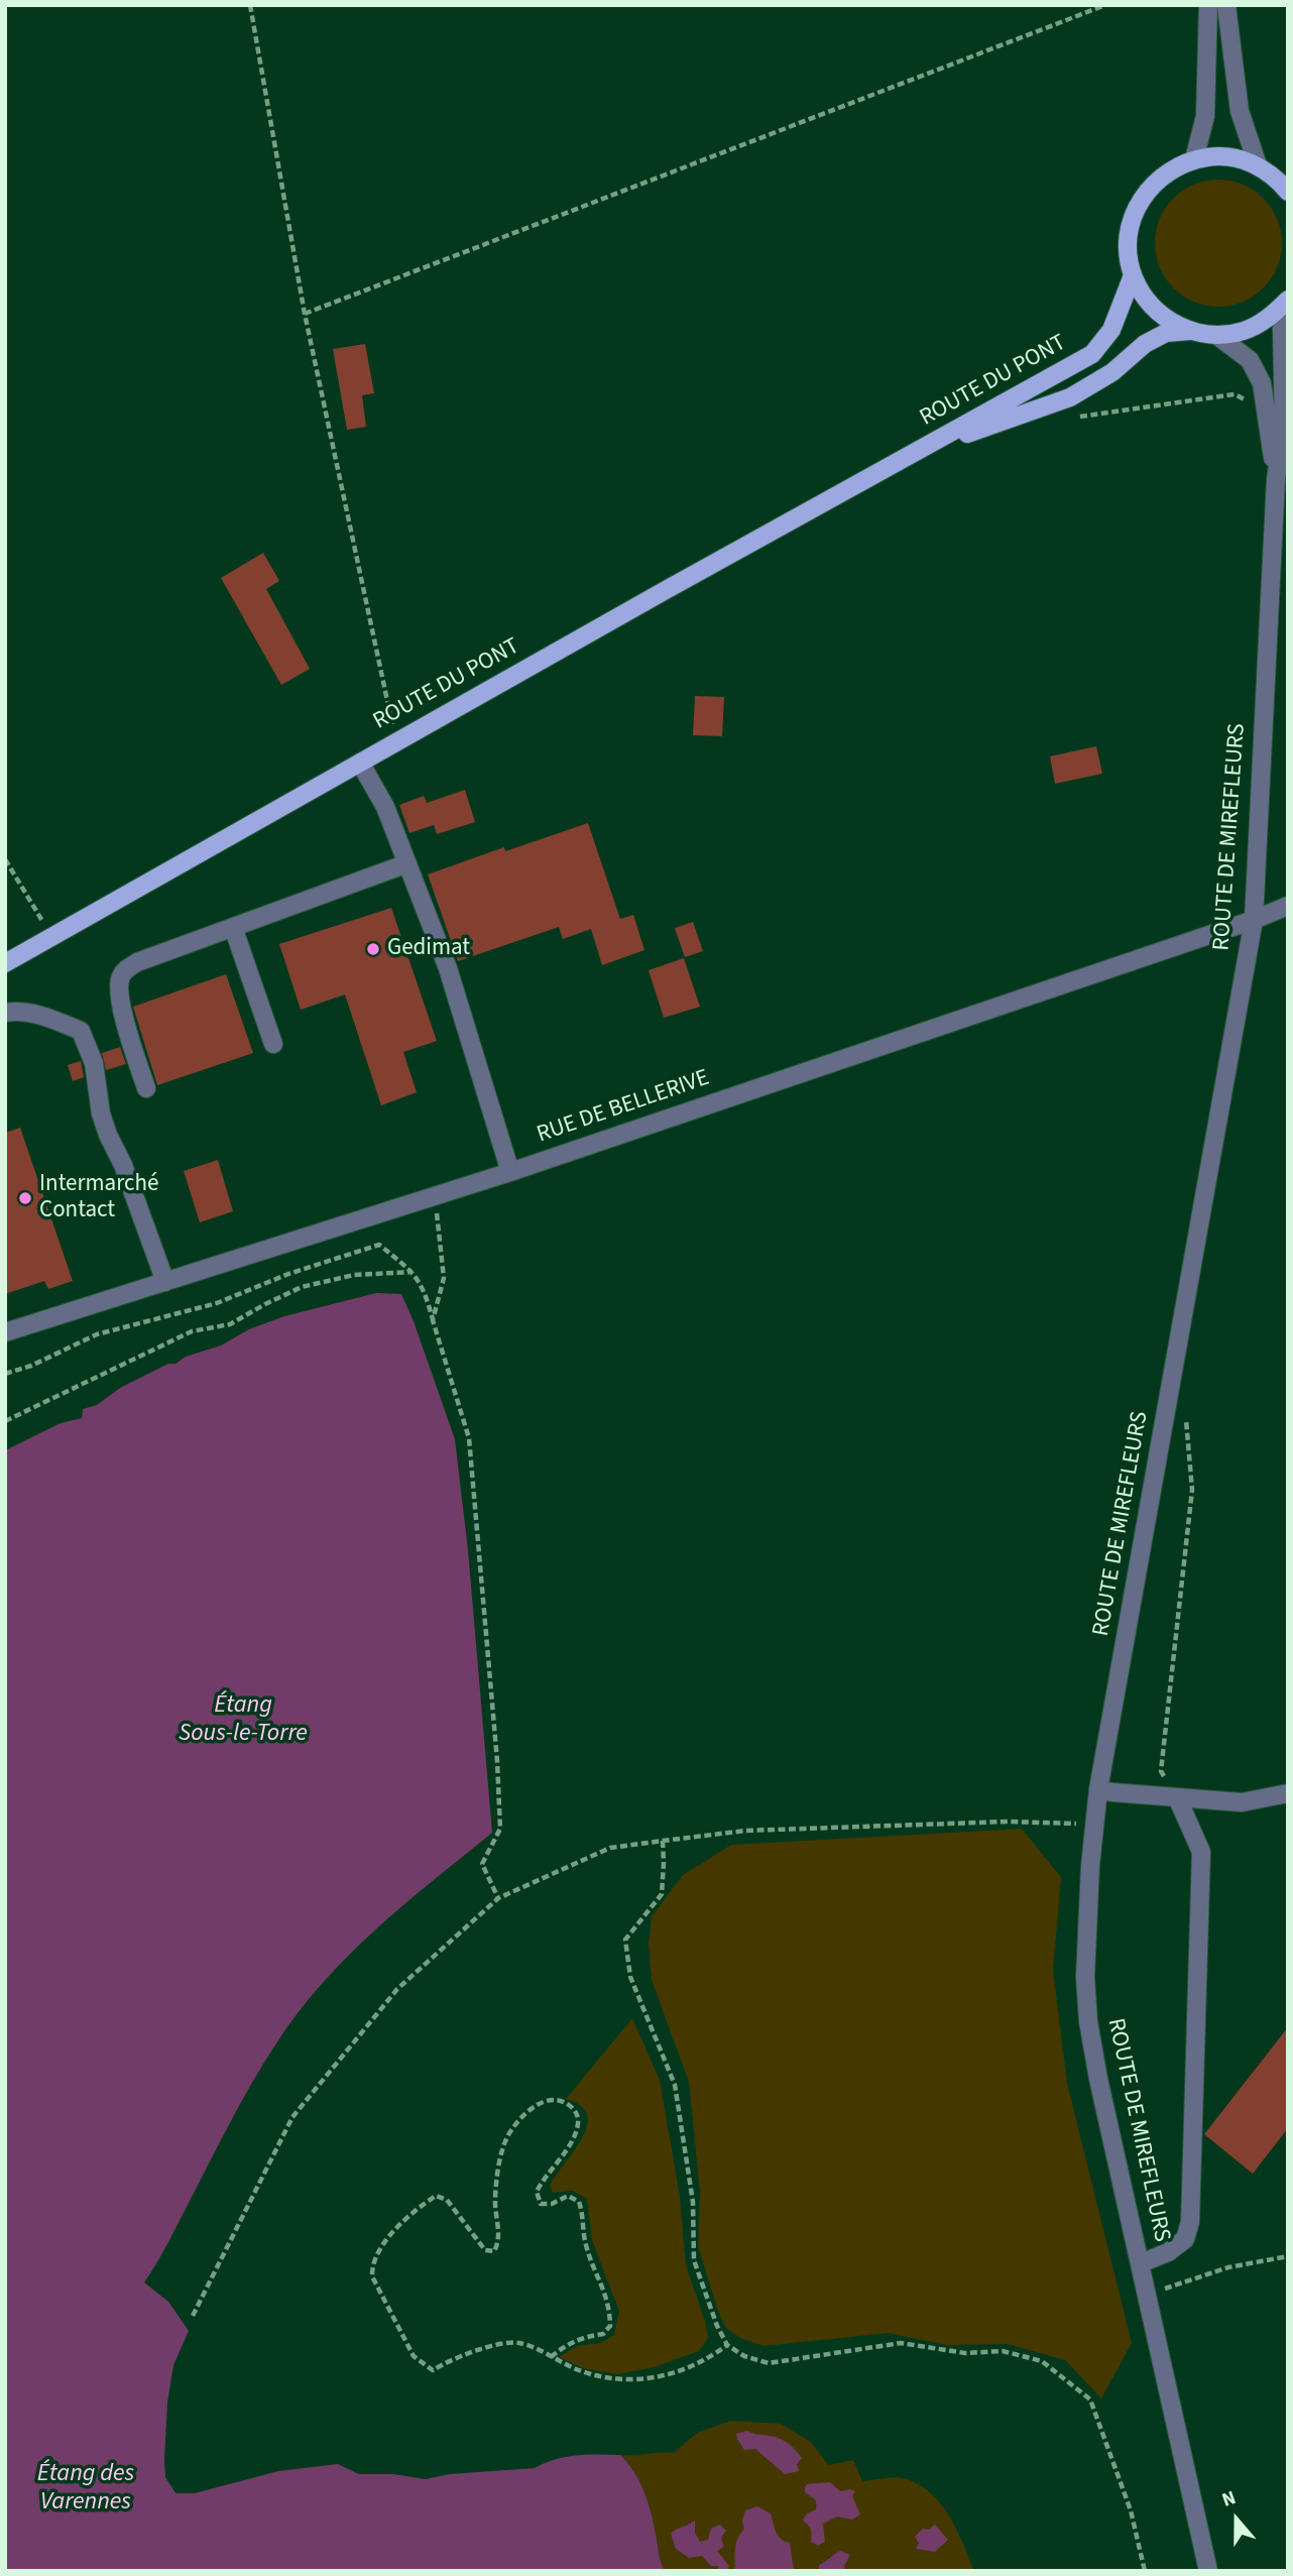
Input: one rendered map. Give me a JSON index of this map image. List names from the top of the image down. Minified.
{"streets":{"main road":["ROUTE DU PONT"],"street":["ROUTE DE MIREFLEURS","RUE DE BELLERIVE"]},"crossings":[["ROUTE DE MIREFLEURS","RUE DE BELLERIVE"]],"water":["Étang Sous-le-Torre","Étang des Varennes"],"places":["Gedimat","Intermarché Contact"],"north":"top"}
